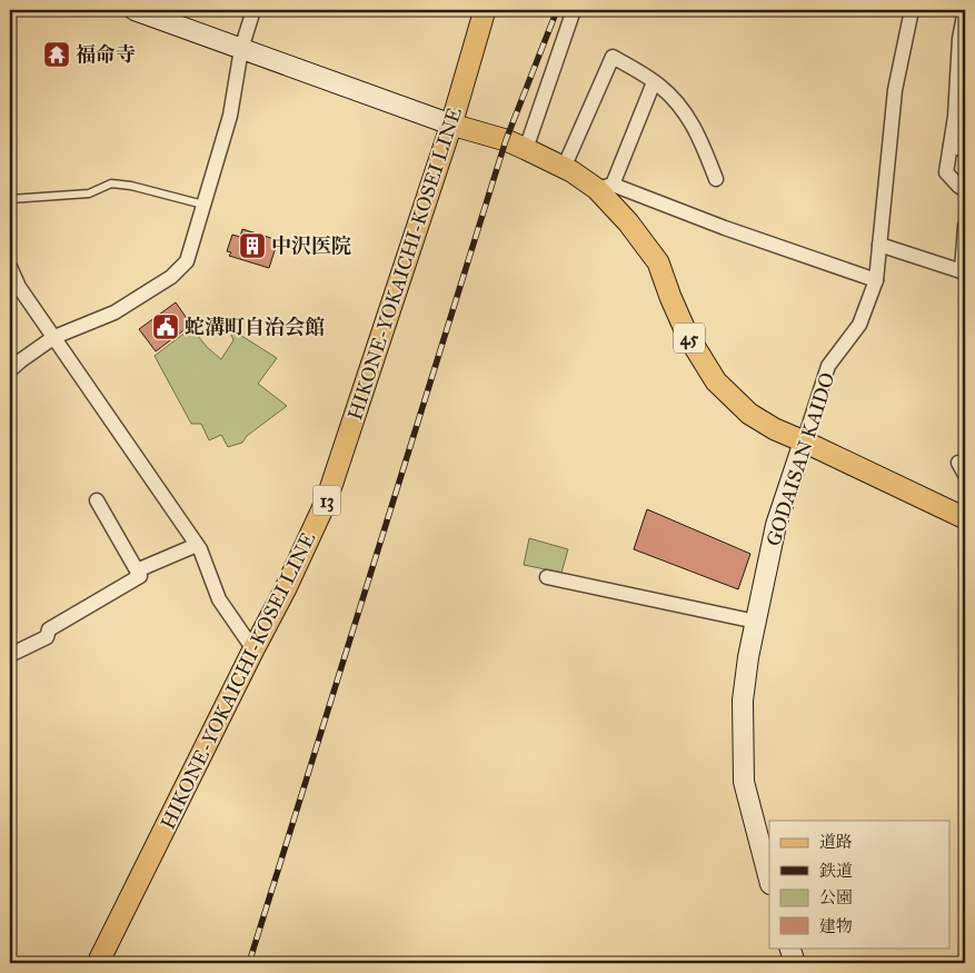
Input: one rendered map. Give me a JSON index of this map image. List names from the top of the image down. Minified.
{"streets":{"main road":["HIKONE-YOKAICHI-KOSEI LINE","45","13"],"street":["GODAISAN KAIDO"]},"crossings":[["HIKONE-YOKAICHI-KOSEI LINE","45"],["45","GODAISAN KAIDO"]],"places":{"temple":["福命寺"],"building":["中沢医院"],"public building":["蛇溝町自治会館"]},"legend":["道路","鉄道","公園","建物"]}
